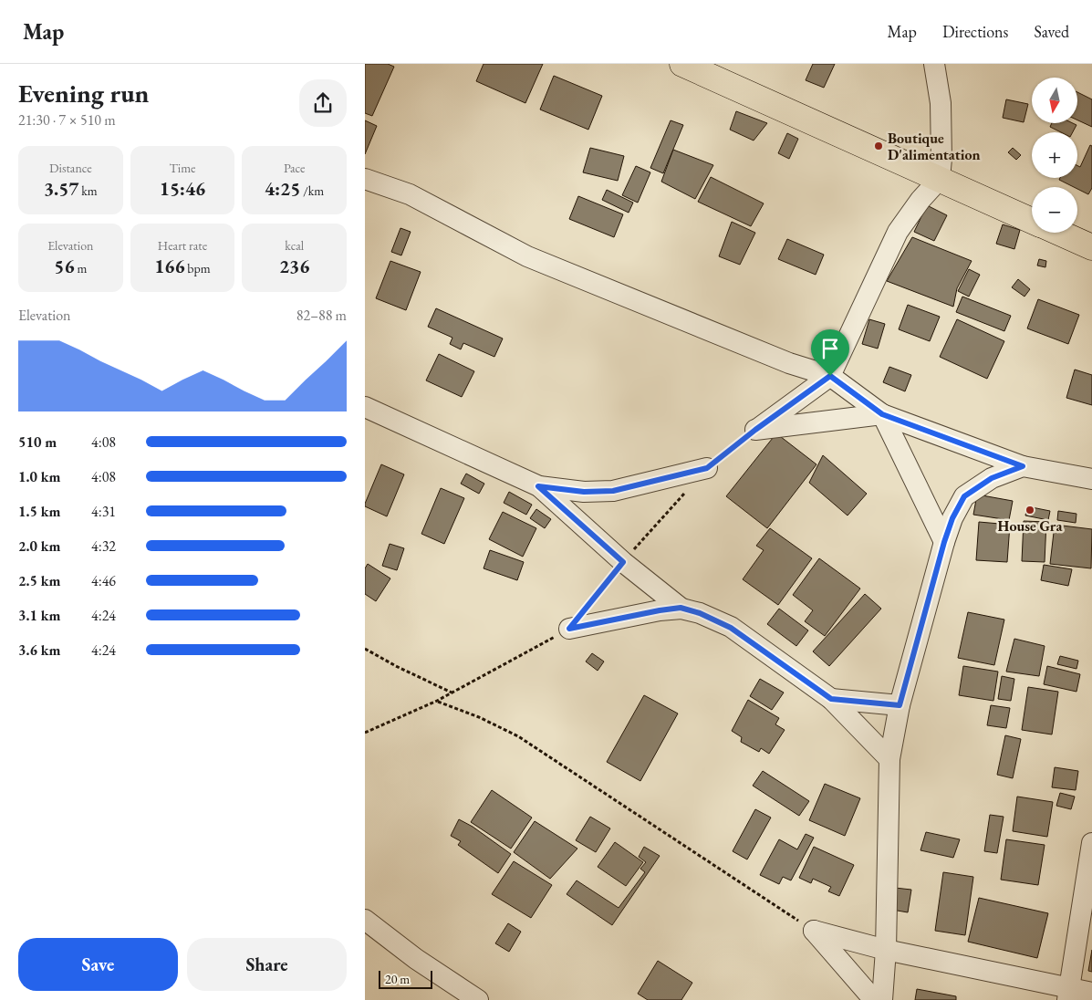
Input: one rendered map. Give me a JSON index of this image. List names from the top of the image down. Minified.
{"places":["Boutique D'alimentation","House Gra"],"scale_bar":"20 m","north":"bottom","page":{"header":"Map","nav":["Map","Directions","Saved"],"heading":["Evening run","21:30 · 7 × 510 m"],"map_buttons":["+","−"],"stats":[["Distance","3.57 km"],["Time","15:46"],["Pace","4:25 /km"],["Elevation","56 m"],["Heart rate","166 bpm"],["kcal","236"]],"chart":["Elevation","82–88 m"],"list":[{"name":"510 m","note":"4:08"},{"name":"1.0 km","note":"4:08"},{"name":"1.5 km","note":"4:31"},{"name":"2.0 km","note":"4:32"},{"name":"2.5 km","note":"4:46"},{"name":"3.1 km","note":"4:24"},{"name":"3.6 km","note":"4:24"}],"buttons":["Save","Share"],"scale":"20 m"}}
